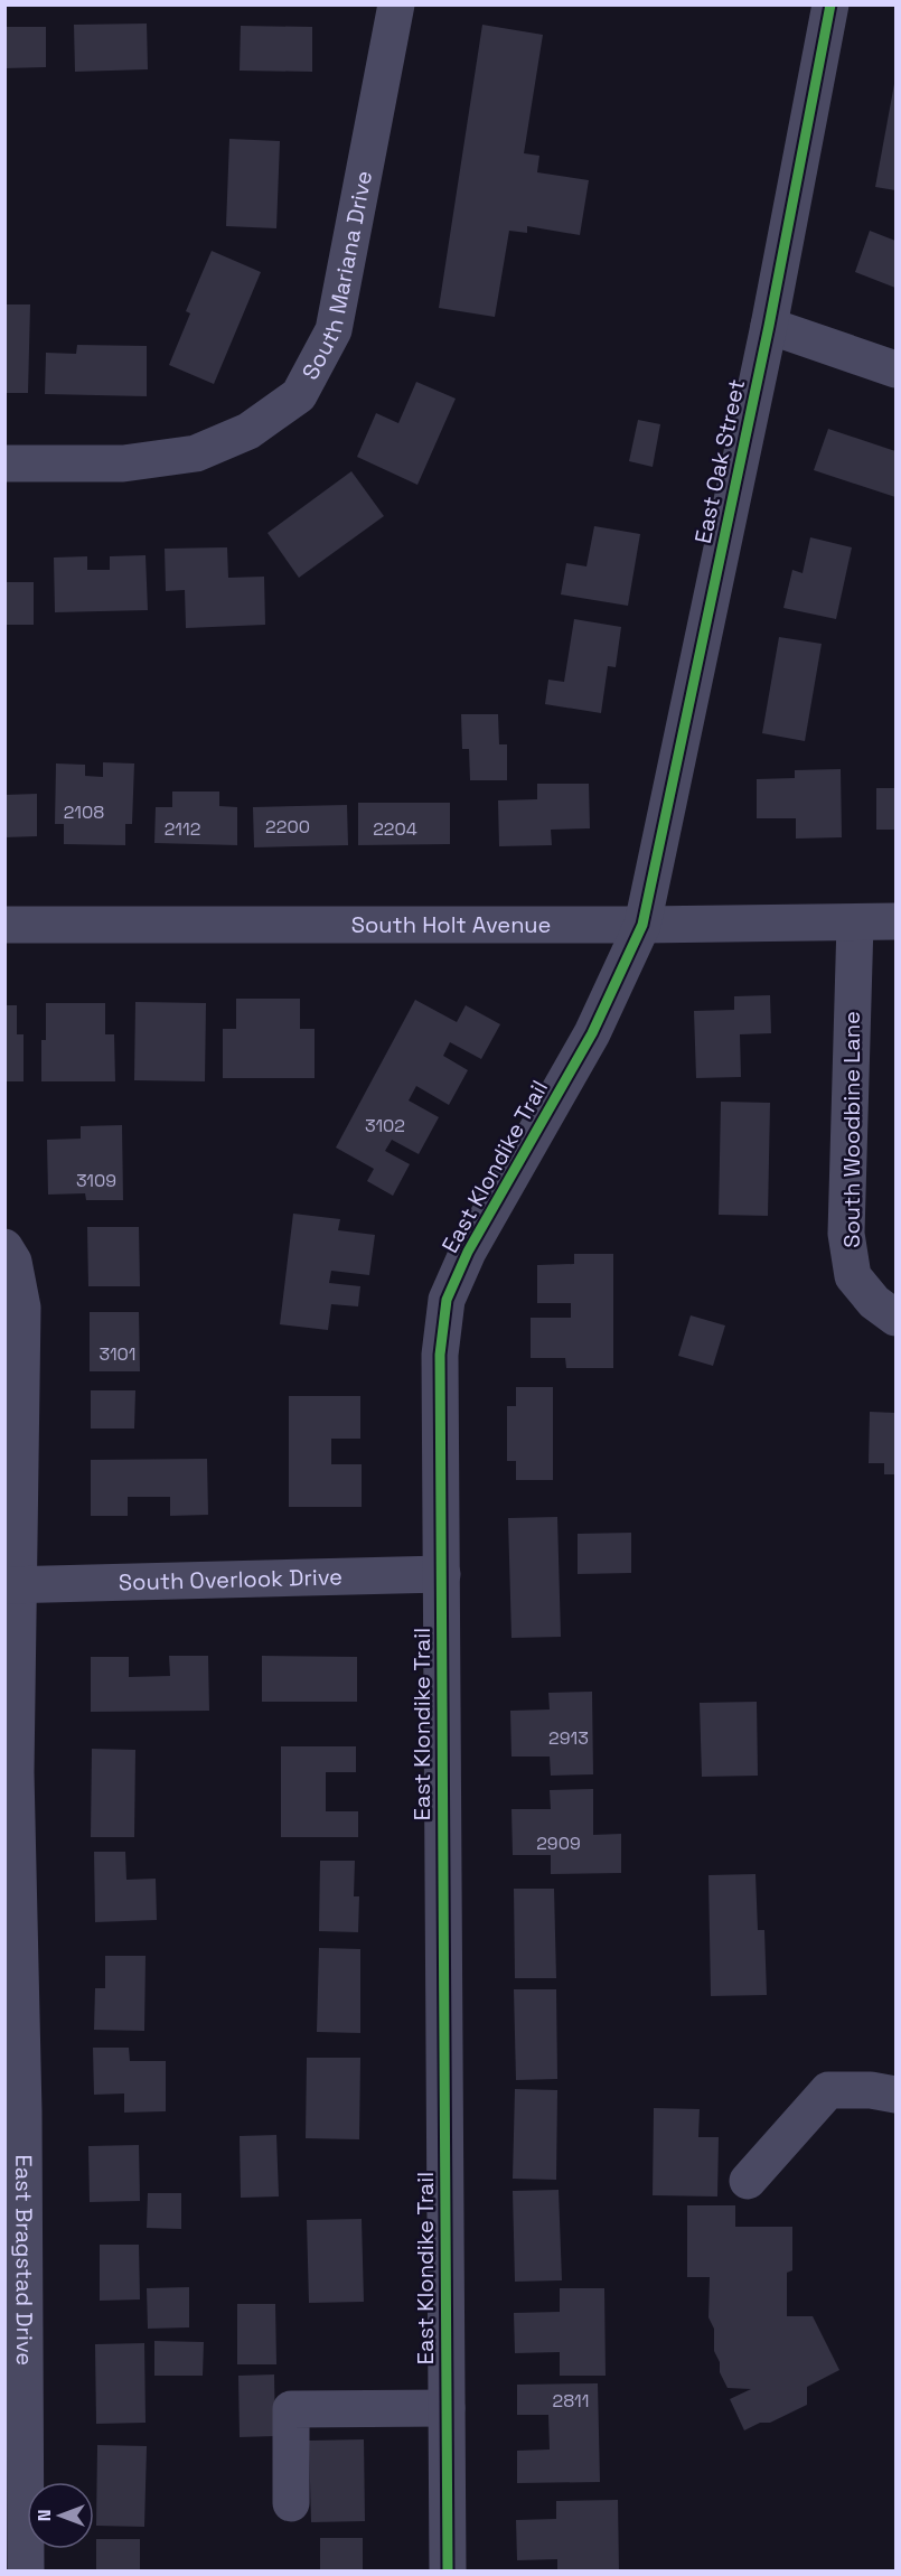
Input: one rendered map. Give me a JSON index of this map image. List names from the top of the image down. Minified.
{"streets":{"street":["South Mariana Drive","East Oak Street","South Holt Avenue","South Woodbine Lane","East Klondike Trail","South Overlook Drive","East Bragstad Drive"]},"crossings":[["East Oak Street","South Holt Avenue"],["East Oak Street","East Klondike Trail"],["South Holt Avenue","South Woodbine Lane"],["South Holt Avenue","East Klondike Trail"],["East Klondike Trail","South Overlook Drive"],["South Overlook Drive","East Bragstad Drive"]],"house_numbers":["2108","2200","2112","2204","3102","3109","3101","2913","2909","2811"],"north":"left"}
